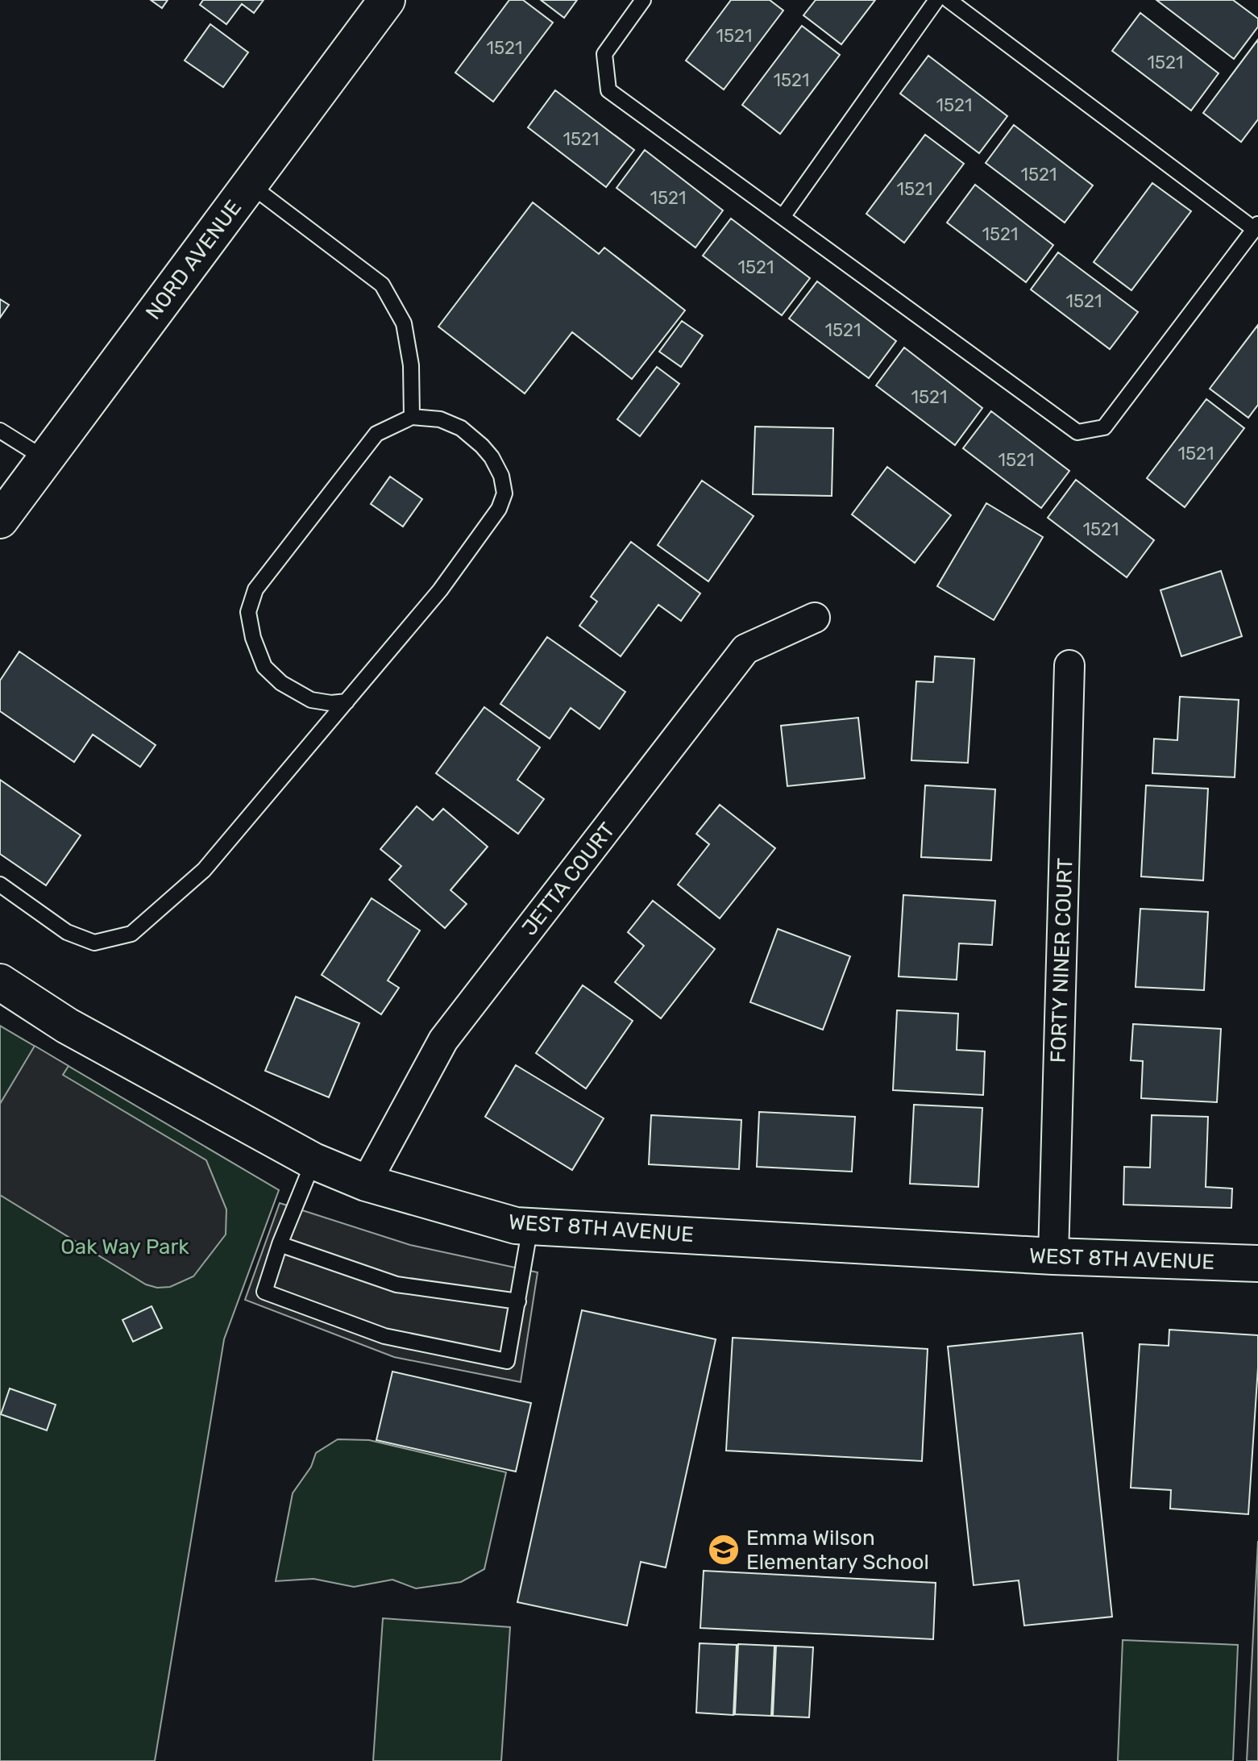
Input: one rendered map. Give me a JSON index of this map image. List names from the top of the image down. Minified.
{"streets":{"street":["NORD AVENUE","JETTA COURT","FORTY NINER COURT","WEST 8TH AVENUE"]},"crossings":[["JETTA COURT","WEST 8TH AVENUE"],["FORTY NINER COURT","WEST 8TH AVENUE"]],"parks":["Oak Way Park"],"places":{"school or university":["Emma Wilson Elementary School"]},"house_numbers":["1521","1521","1521","1521","1521","1521","1521","1521","1521","1521","1521","1521","1521","1521","1521","1521","1521"]}
